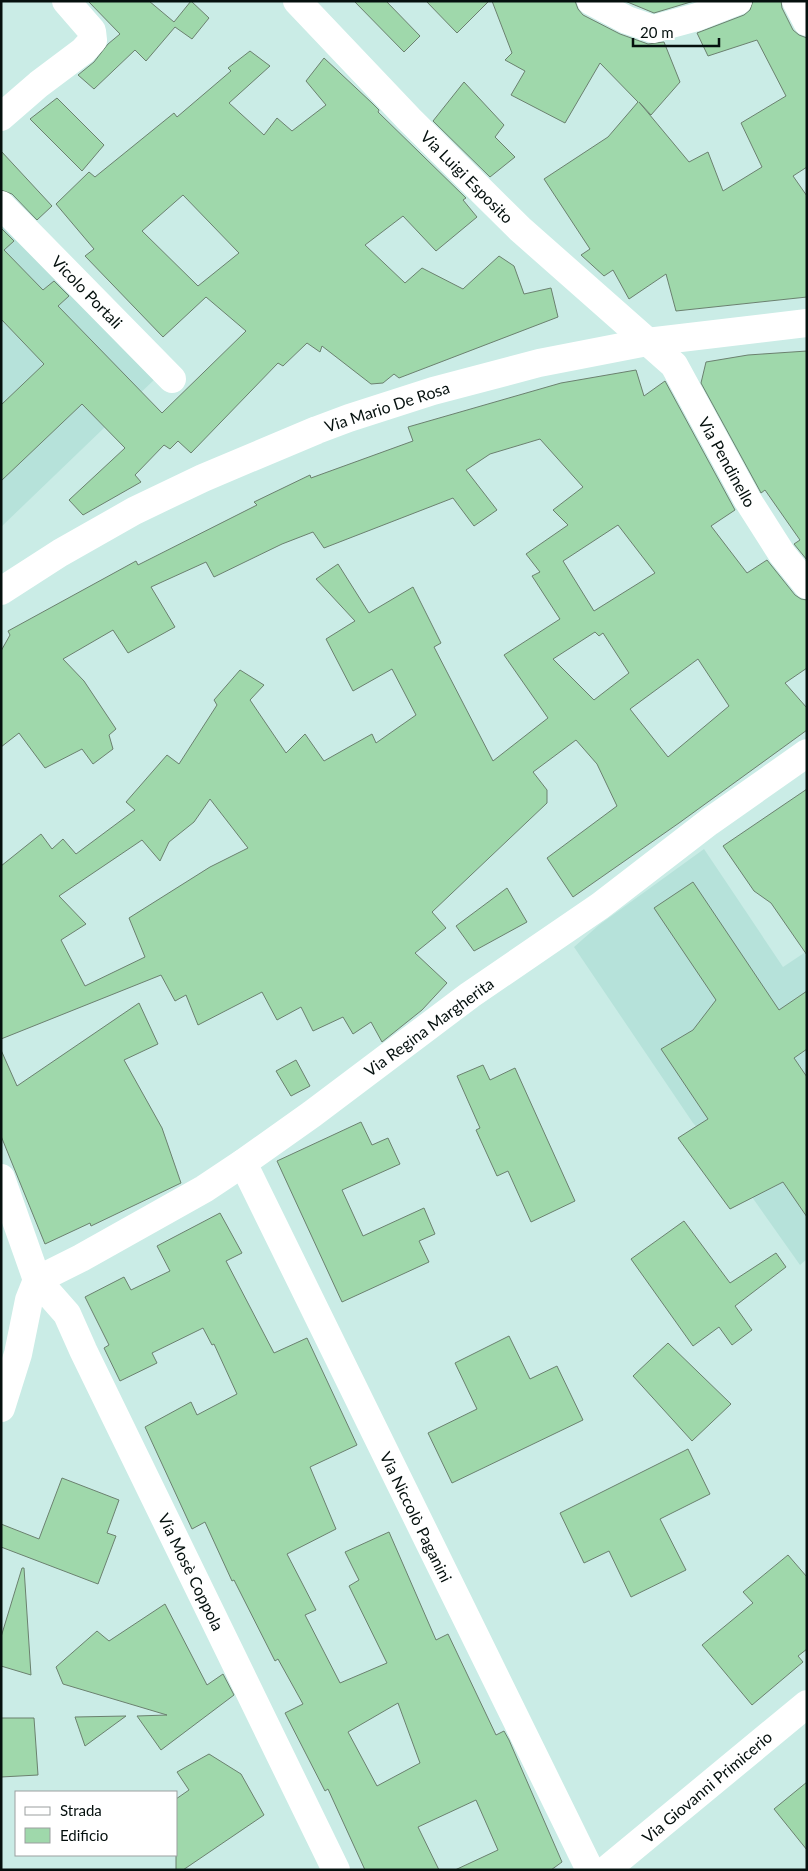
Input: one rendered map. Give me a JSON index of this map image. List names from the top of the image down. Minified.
{"streets":{"street":["Via Luigi Esposito","Vicolo Portali","Via Mario De Rosa","Via Pendinello","Via Regina Margherita","Via Niccolò Paganini","Via Mosè Coppola","Via Giovanni Primicerio"]},"crossings":[["Via Luigi Esposito","Via Mario De Rosa"],["Via Luigi Esposito","Via Pendinello"],["Via Mario De Rosa","Via Pendinello"],["Via Regina Margherita","Via Niccolò Paganini"],["Via Regina Margherita","Via Mosè Coppola"]],"legend":["Strada","Edificio"],"scale_bar":"20 m"}
